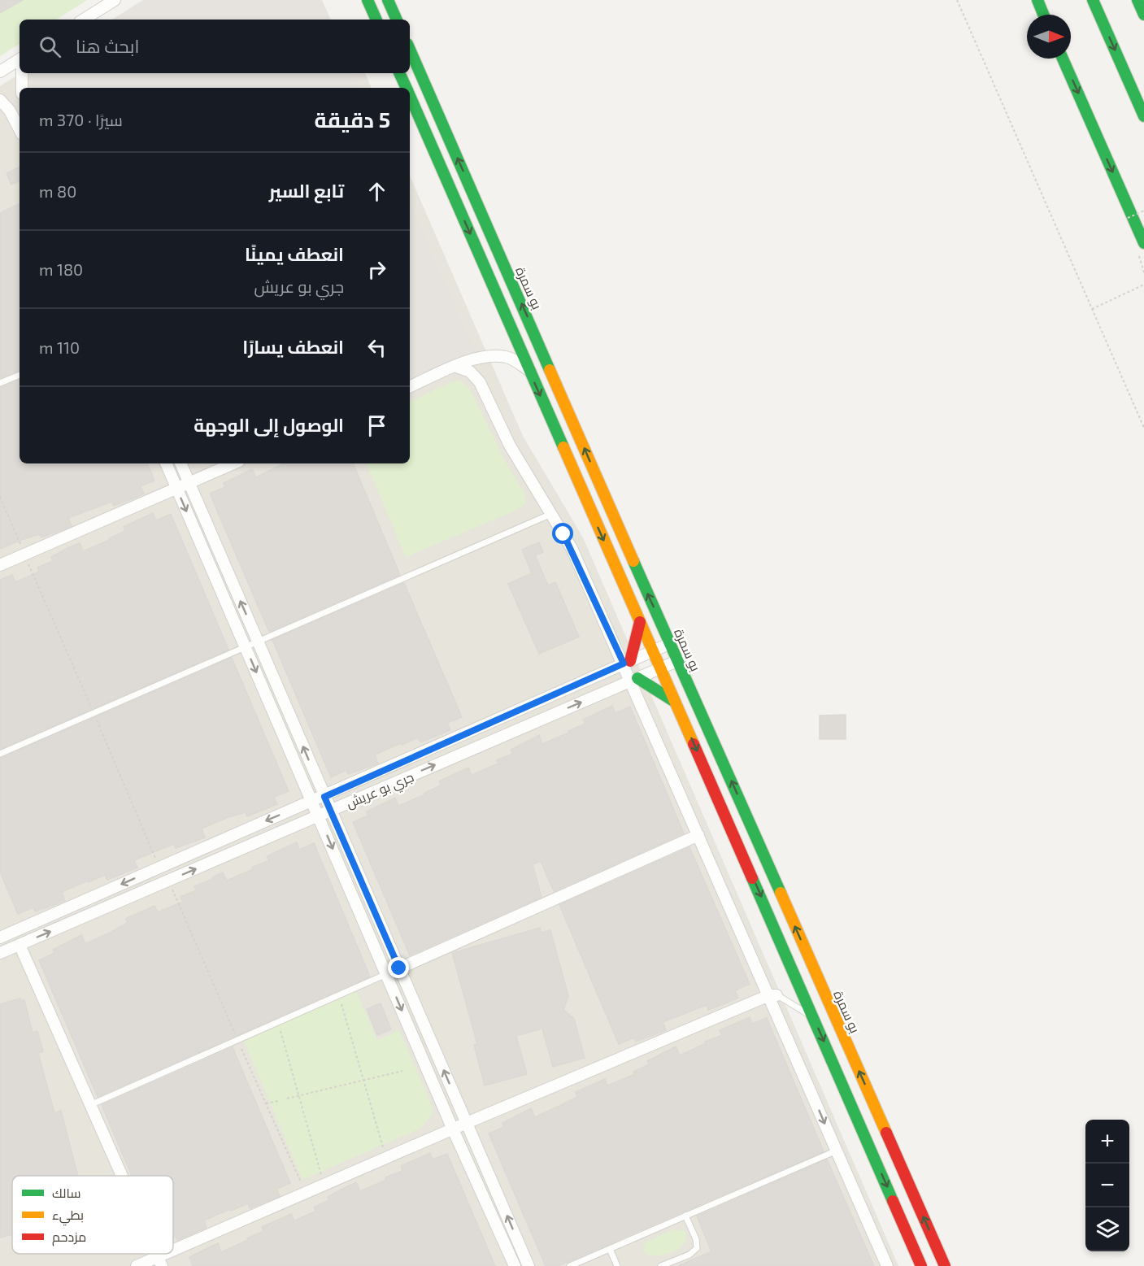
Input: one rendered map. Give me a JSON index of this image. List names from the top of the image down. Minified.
{"streets":{"main road":["بو سمرة"],"street":["جري بو عريش"]},"crossings":[["بو سمرة","جري بو عريش"]],"legend":["سالك","بطيء","مزدحم"],"north":"right","page":{"search":"ابحث هنا","heading":["5 دقيقة","سيرًا · 370 m"],"list":[["تابع السير","80 m"],["انعطف يمينًا","جري بو عريش","180 m"],["انعطف يسارًا","110 m"],"الوصول إلى الوجهة"],"map_buttons":["+","−"]}}
